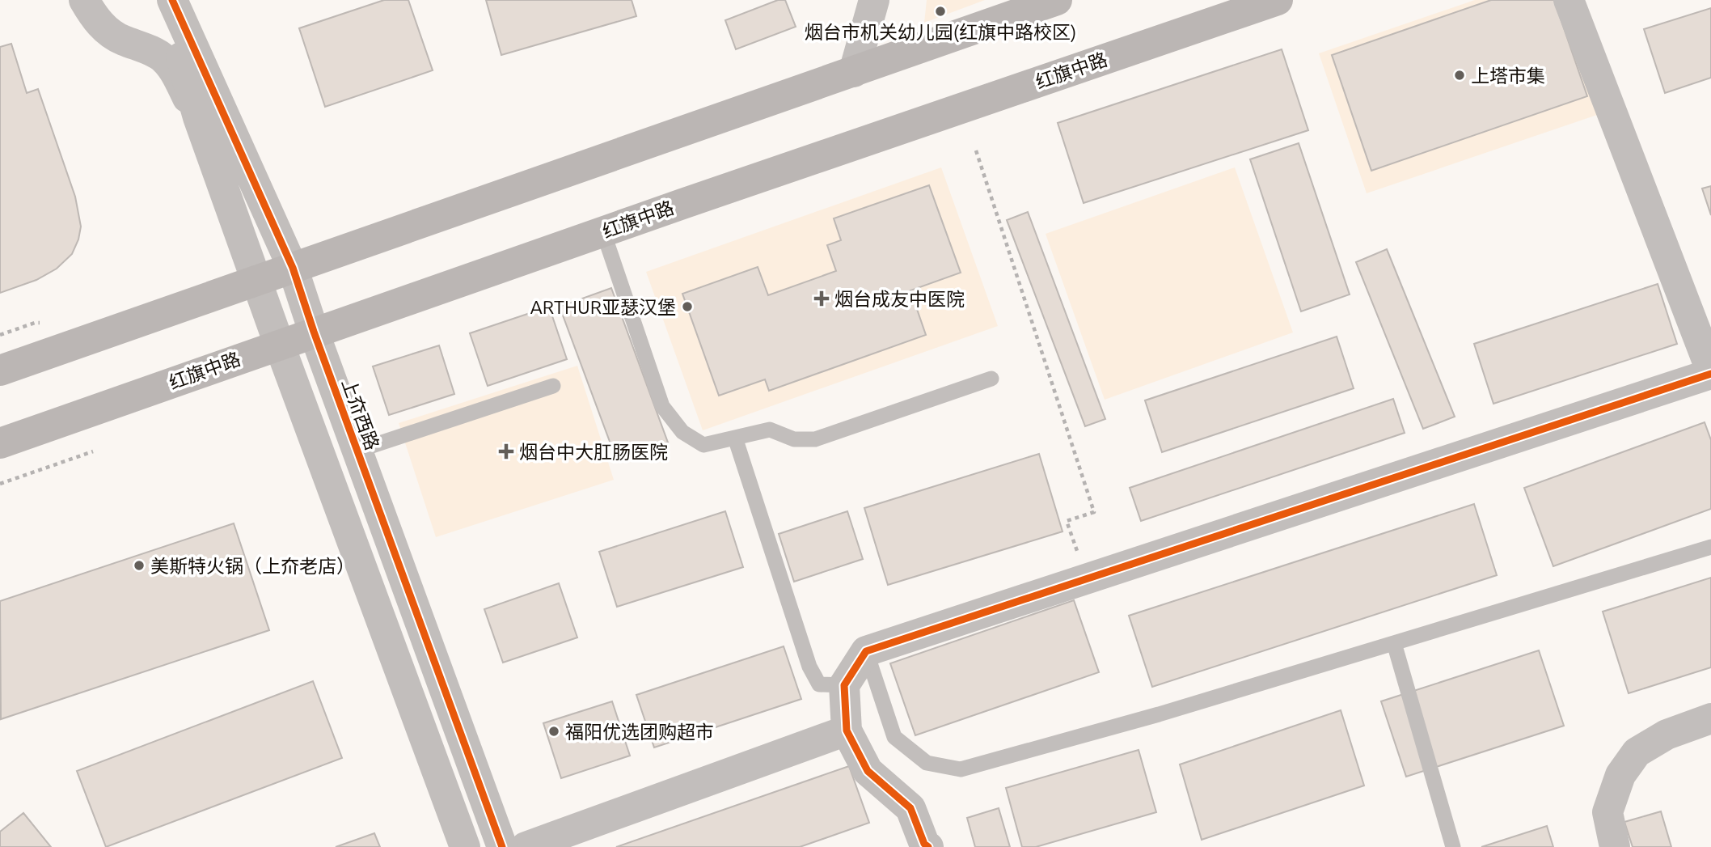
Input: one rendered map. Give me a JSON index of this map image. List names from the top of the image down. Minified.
{"streets":{"main road":["红旗中路"],"street":["上夼西路"]},"crossings":[["红旗中路","上夼西路"]],"places":{"other":["烟台市机关幼儿园(红旗中路校区)","上塔市集","ARTHUR亚瑟汉堡","美斯特火锅（上夼老店）","福阳优选团购超市"],"health":["烟台成友中医院","烟台中大肛肠医院"]}}
